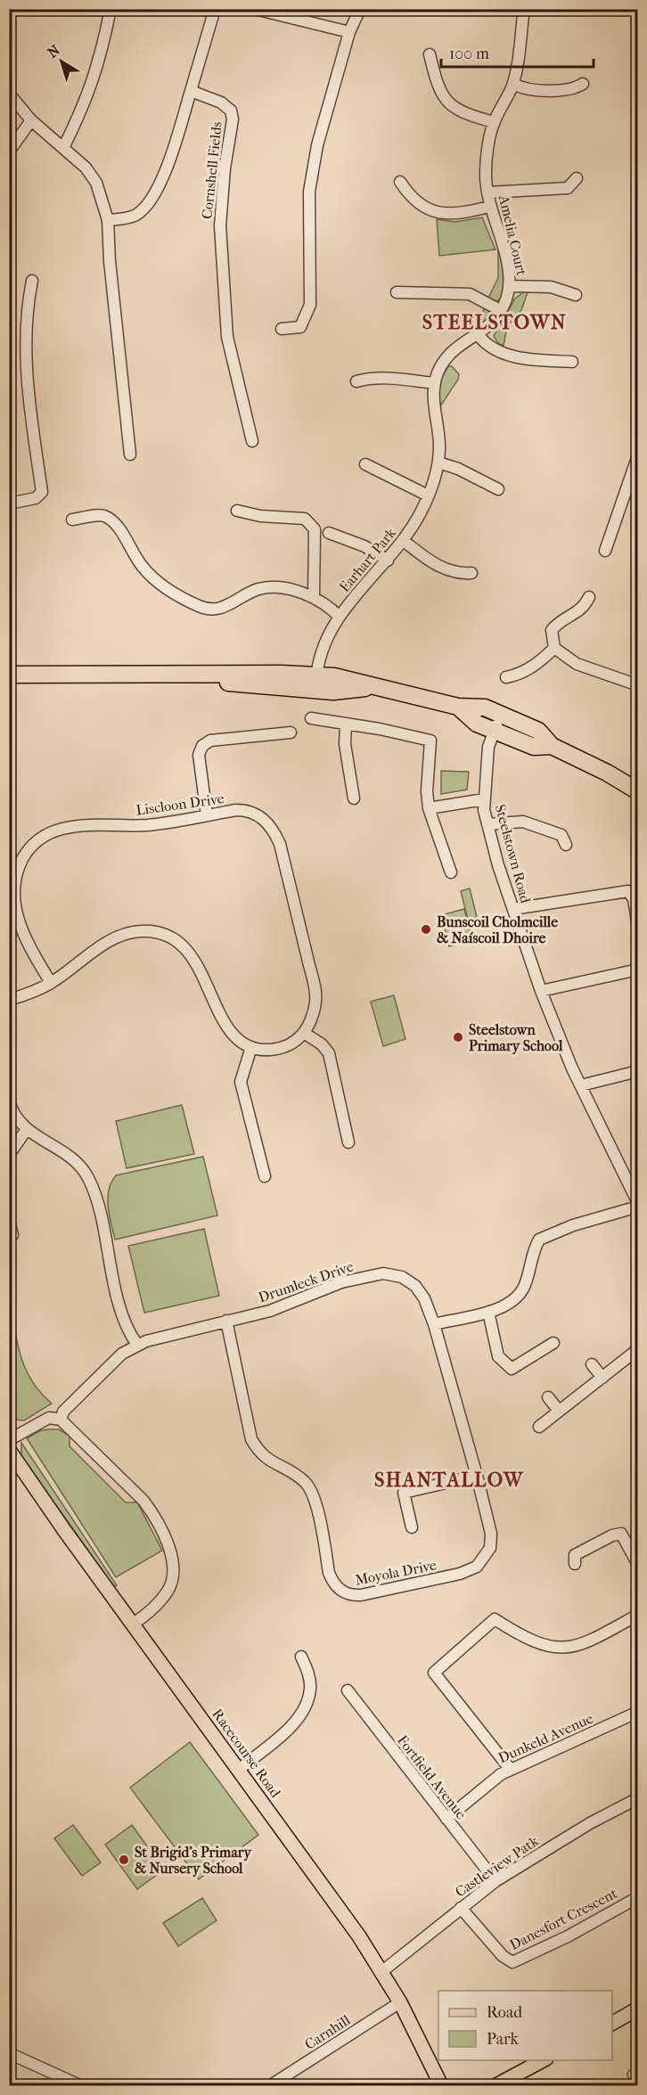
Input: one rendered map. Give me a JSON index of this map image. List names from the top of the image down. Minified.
{"streets":{"main road":["Racecourse Road"],"street":["Cornshell Fields","Amelia Court","Earhart Park","Liscloon Drive","Steelstown Road","Drumleck Drive","Moyola Drive","Dunkeld Avenue","Fortfield Avenue","Castleview Patk","Danesfort Crescent","Carnhill"]},"crossings":[["Amelia Court","Earhart Park"],["Drumleck Drive","Moyola Drive"],["Dunkeld Avenue","Fortfield Avenue"],["Racecourse Road","Castleview Patk"],["Racecourse Road","Carnhill"],["Fortfield Avenue","Castleview Patk"],["Castleview Patk","Danesfort Crescent"]],"districts":["STEELSTOWN","SHANTALLOW"],"places":["Bunscoil Cholmcille & Naíscoil Dhoire","Steelstown Primary School","St Brigid's Primary & Nursery School"],"legend":["Road","Park"],"scale_bar":"100 m","north":"top left"}
